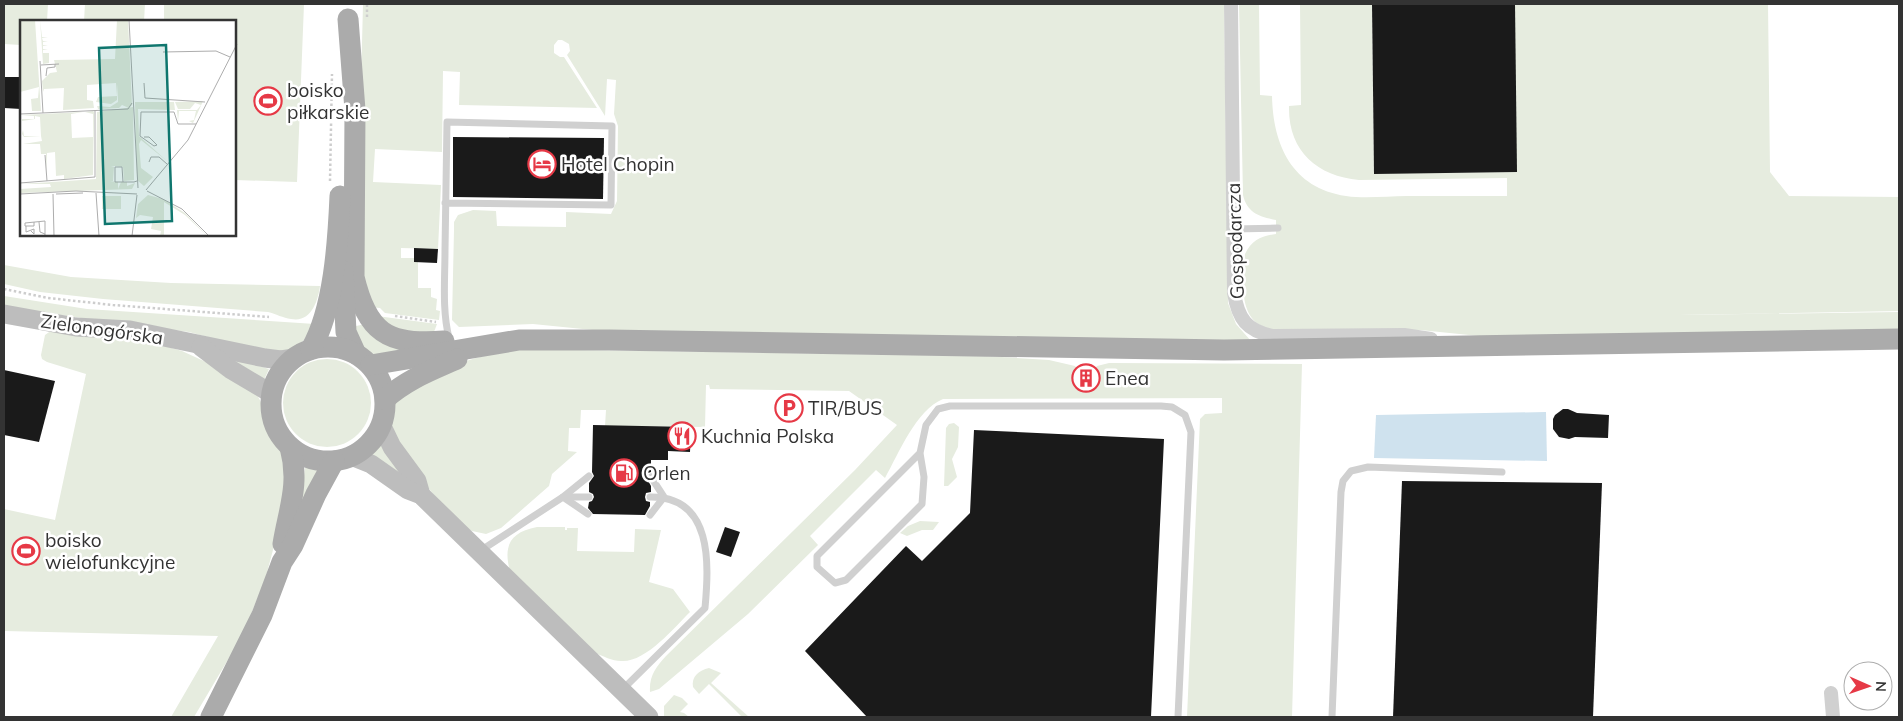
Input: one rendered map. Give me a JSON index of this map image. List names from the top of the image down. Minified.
{"streets":{"street":["Gospodarcza","Zielonogórska"]},"places":{"sports":["boisko piłkarskie","boisko wielofunkcyjne"],"hotel":["Hotel Chopin"],"building":["Enea"],"parking":["TIR/BUS"],"restaurant":["Kuchnia Polska"],"fuel station":["Orlen"]},"north":"right"}
